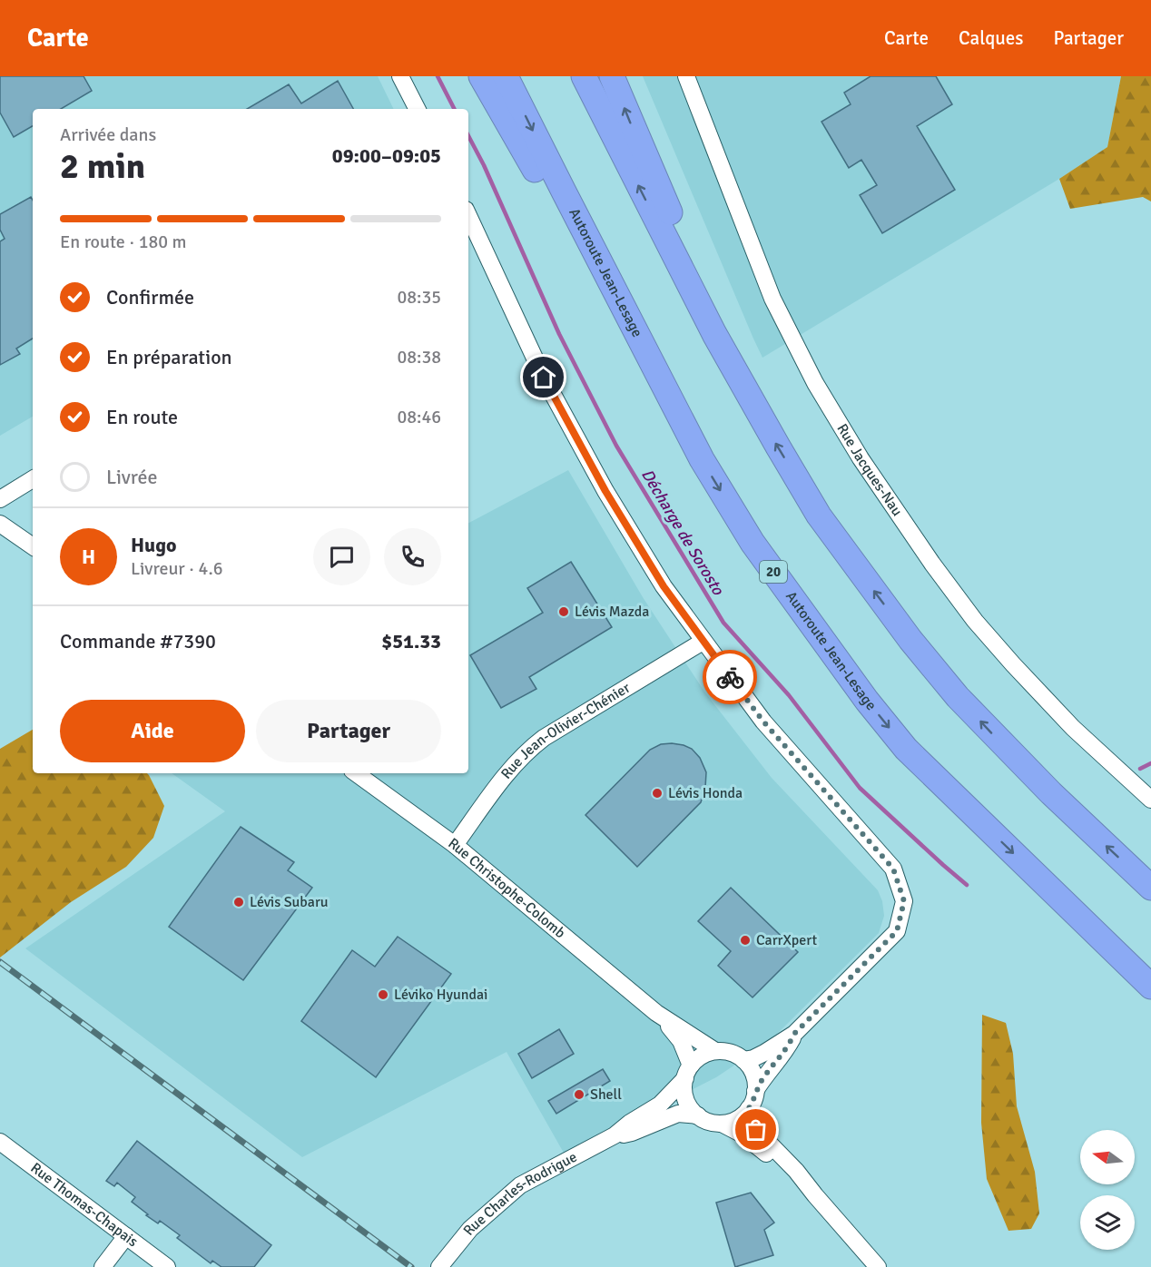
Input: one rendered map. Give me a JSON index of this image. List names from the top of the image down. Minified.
{"streets":{"highway":["Autoroute Jean-Lesage","20"],"street":["Rue Jacques-Nau","Rue Jean-Olivier-Chénier","Rue Christophe-Colomb","Rue Charles-Rodrigue","Rue Thomas-Chapais"]},"crossings":[["Rue Jean-Olivier-Chénier","Rue Christophe-Colomb"],["Rue Christophe-Colomb","Rue Charles-Rodrigue"]],"water":["Décharge de Sorosto"],"places":["Lévis Mazda","Lévis Honda","Lévis Subaru","CarrXpert","Léviko Hyundai","Shell"],"north":"left","page":{"header":"Carte","nav":["Carte","Calques","Partager"],"heading":["2 min","Arrivée dans","09:00–09:05"],"panel":["Hugo","Livreur · 4.6","Commande #7390","$51.33"],"bar":"En route · 180 m","list":[["Confirmée","08:35"],["En préparation","08:38"],["En route","08:46"],"Livrée"],"round":"H","buttons":["Aide","Partager"]}}
